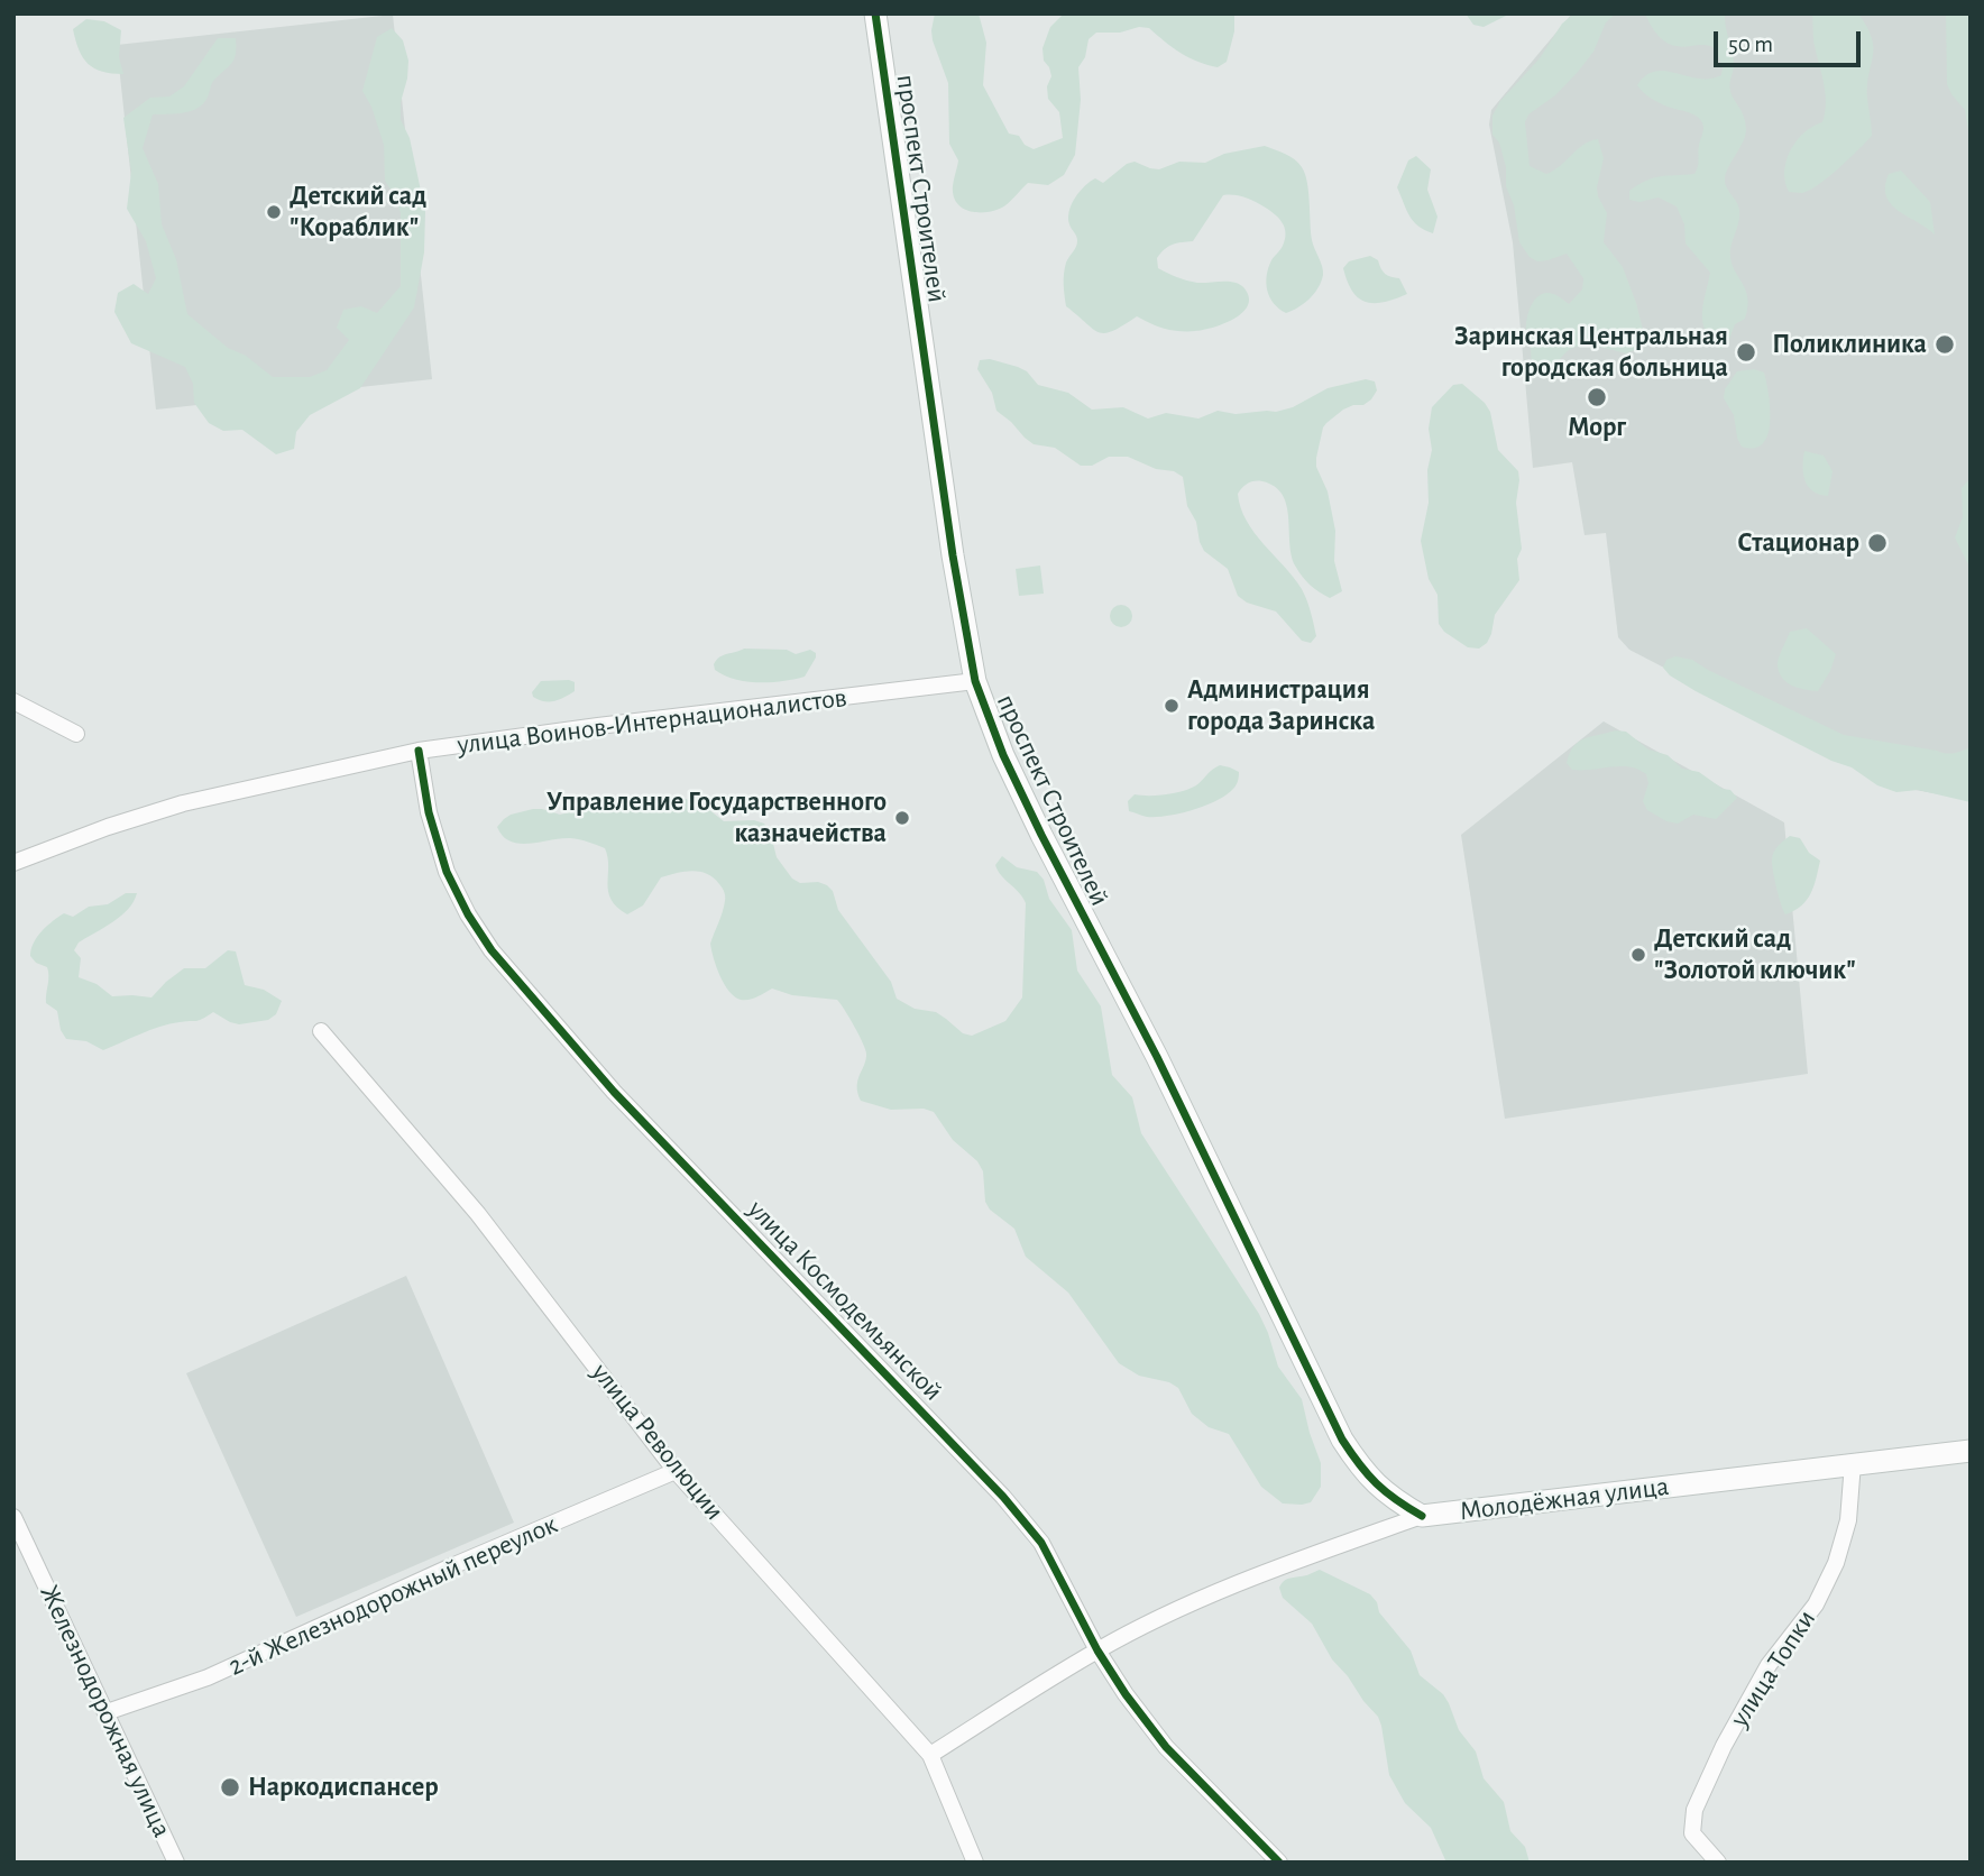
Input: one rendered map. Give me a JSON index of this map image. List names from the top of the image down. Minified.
{"streets":{"street":["проспект Строителей","улица Воинов-Интернационалистов","улица Космодемьянской","улица Революции","Молодёжная улица","2-й Железнодорожный переулок","улица Топки","Железнодорожная улица"]},"crossings":[["проспект Строителей","улица Воинов-Интернационалистов"],["проспект Строителей","Молодёжная улица"],["улица Воинов-Интернационалистов","улица Космодемьянской"],["улица Космодемьянской","Молодёжная улица"],["улица Революции","Молодёжная улица"],["улица Революции","2-й Железнодорожный переулок"],["Молодёжная улица","улица Топки"],["2-й Железнодорожный переулок","Железнодорожная улица"]],"places":["Детский сад \"Кораблик\"","Поликлиника","Заринская Центральная городская больница","Морг","Стационар","Администрация города Заринска","Управление Государственного казначейства","Детский сад \"Золотой ключик\"","Наркодиспансер"],"scale_bar":"50 m"}
